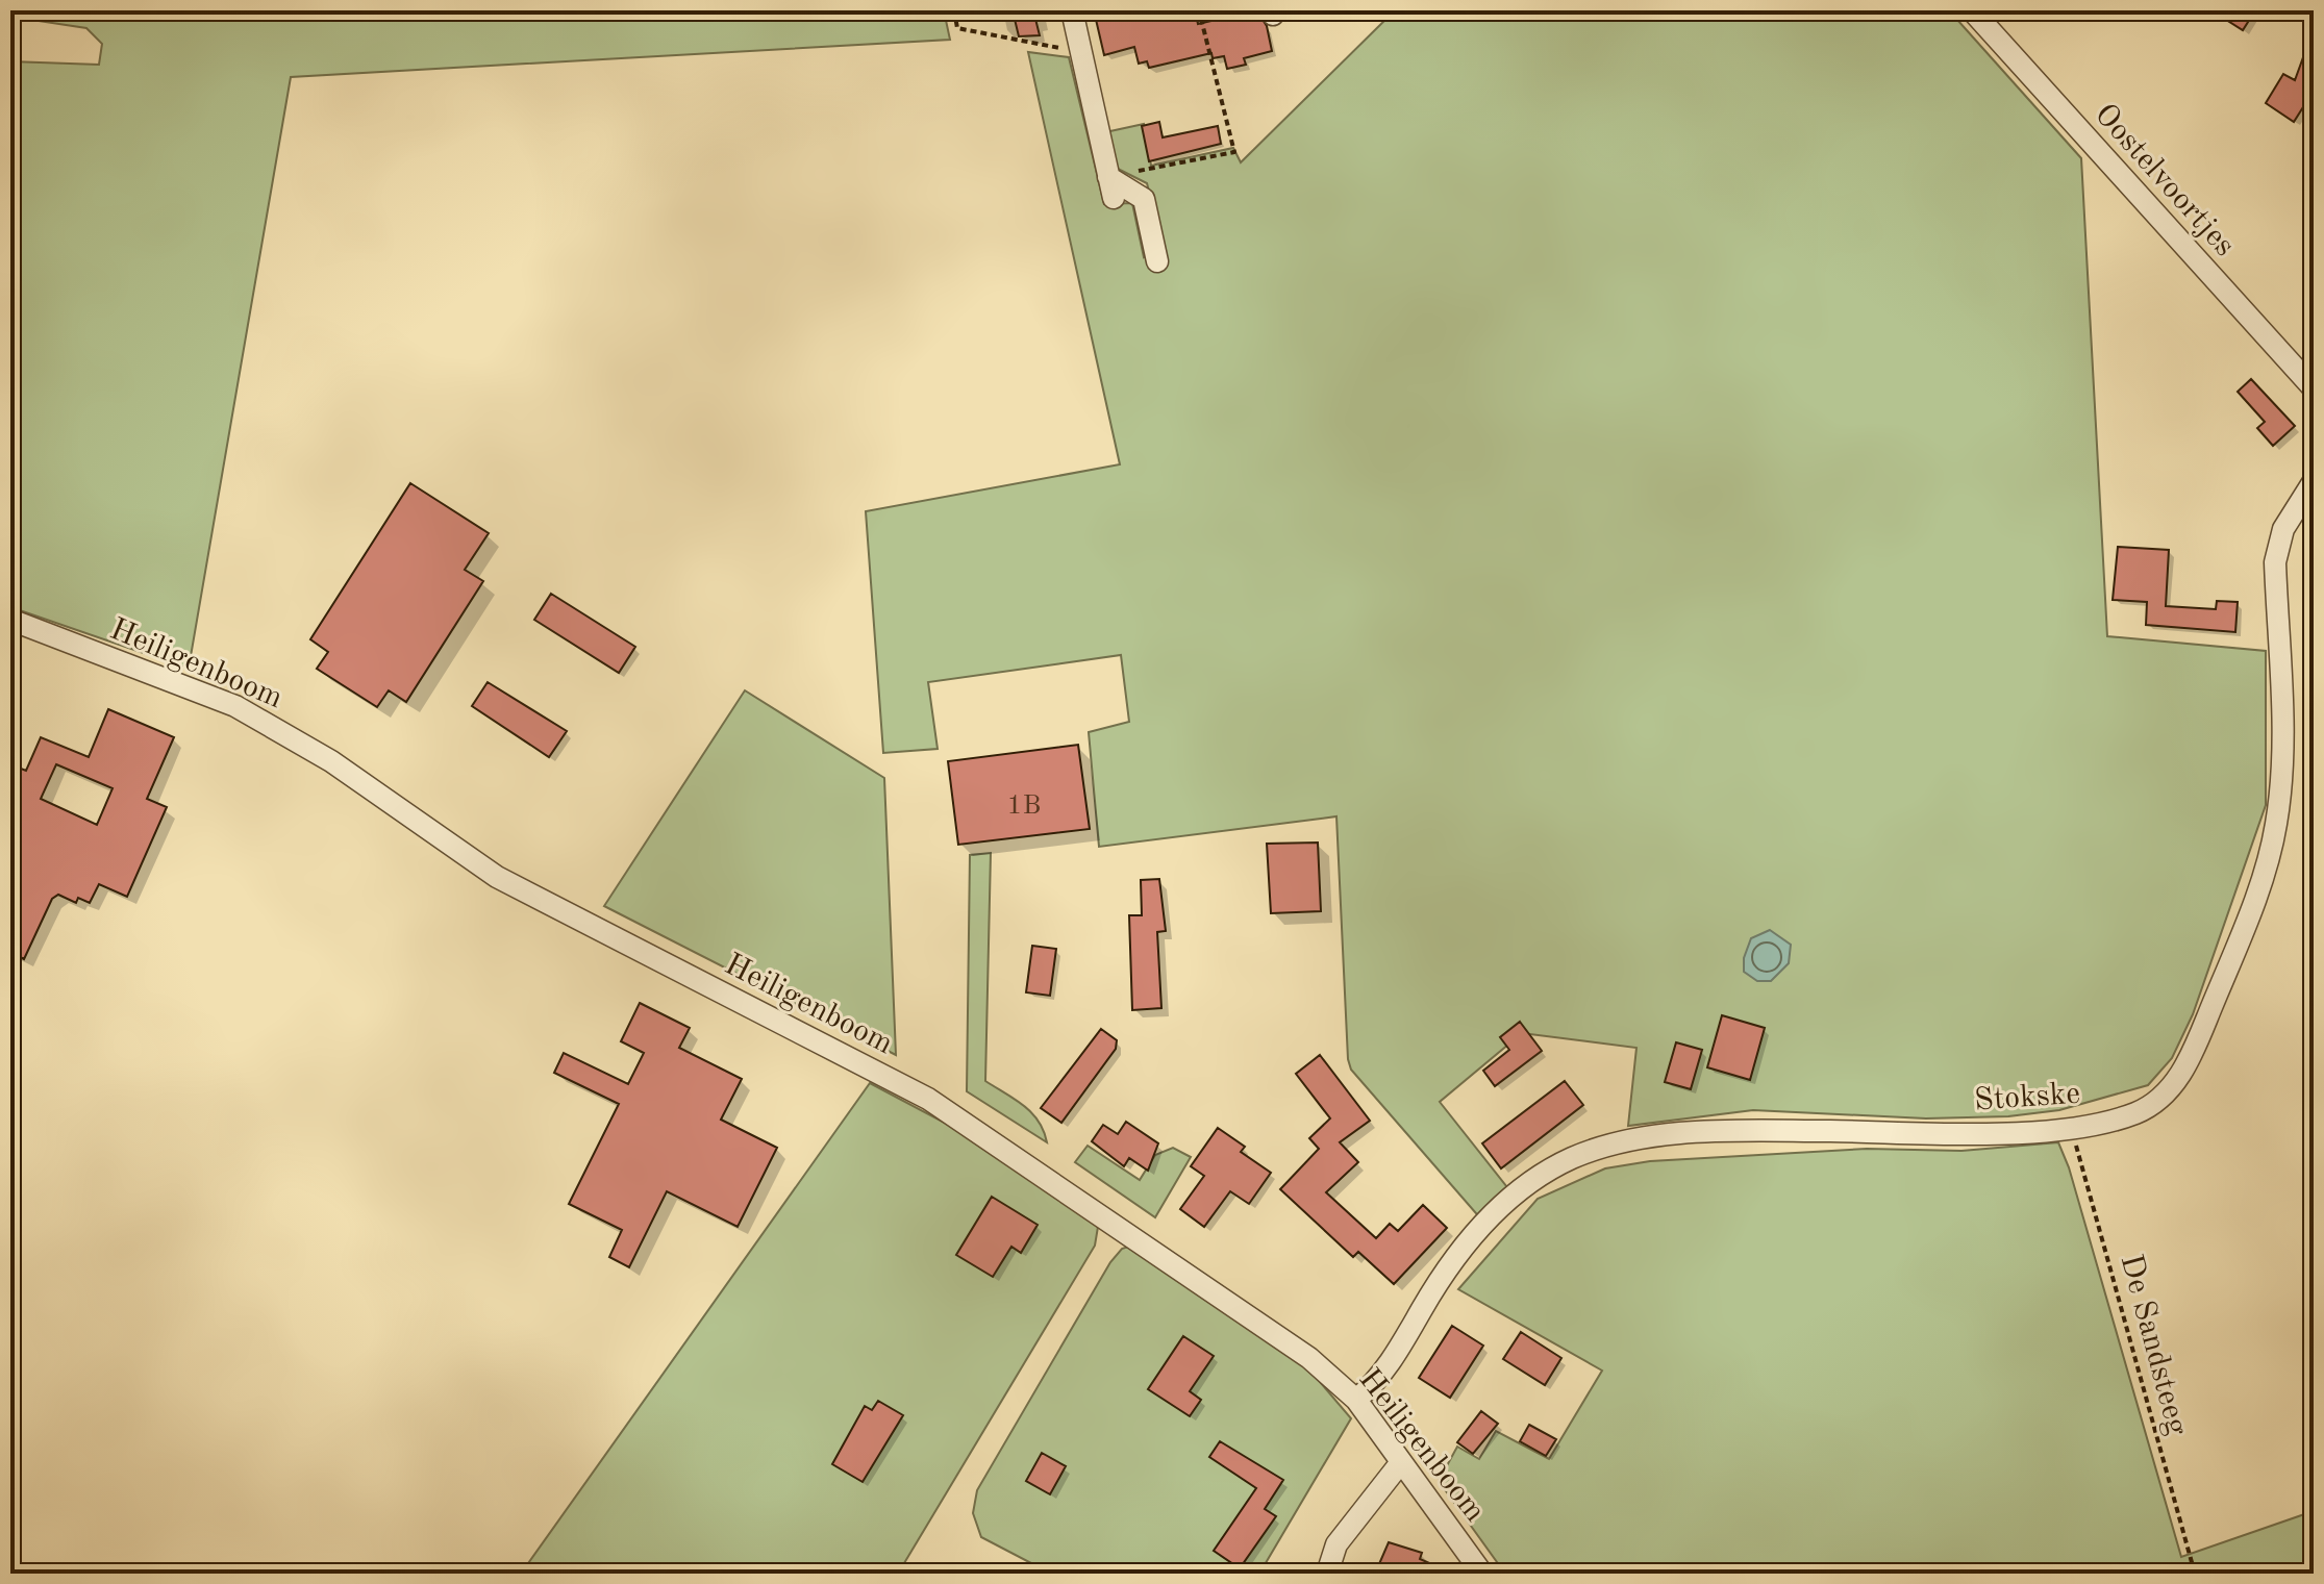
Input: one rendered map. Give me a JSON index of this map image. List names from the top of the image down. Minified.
{"streets":{"street":["Oostelvoortjes","Heiligenboom","Stokske"],"path":["De Sandsteeg"]},"crossings":[["Heiligenboom","Stokske"],["Stokske","De Sandsteeg"]],"house_numbers":["1B"]}
